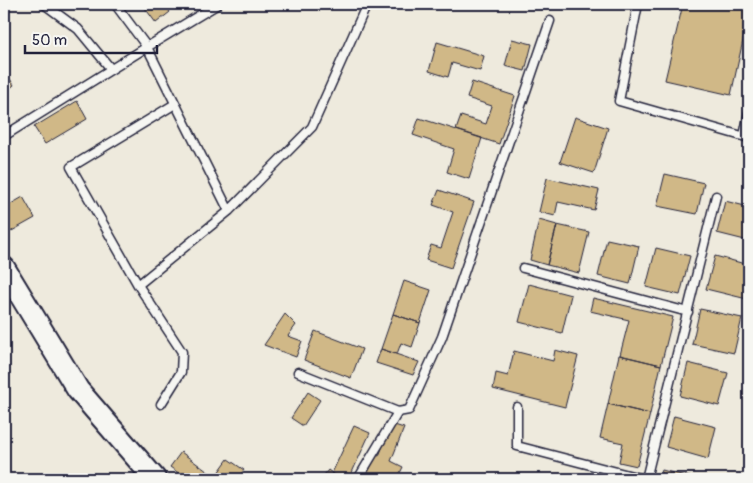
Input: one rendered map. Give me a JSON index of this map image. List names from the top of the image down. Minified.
{"scale_bar":"50 m"}
